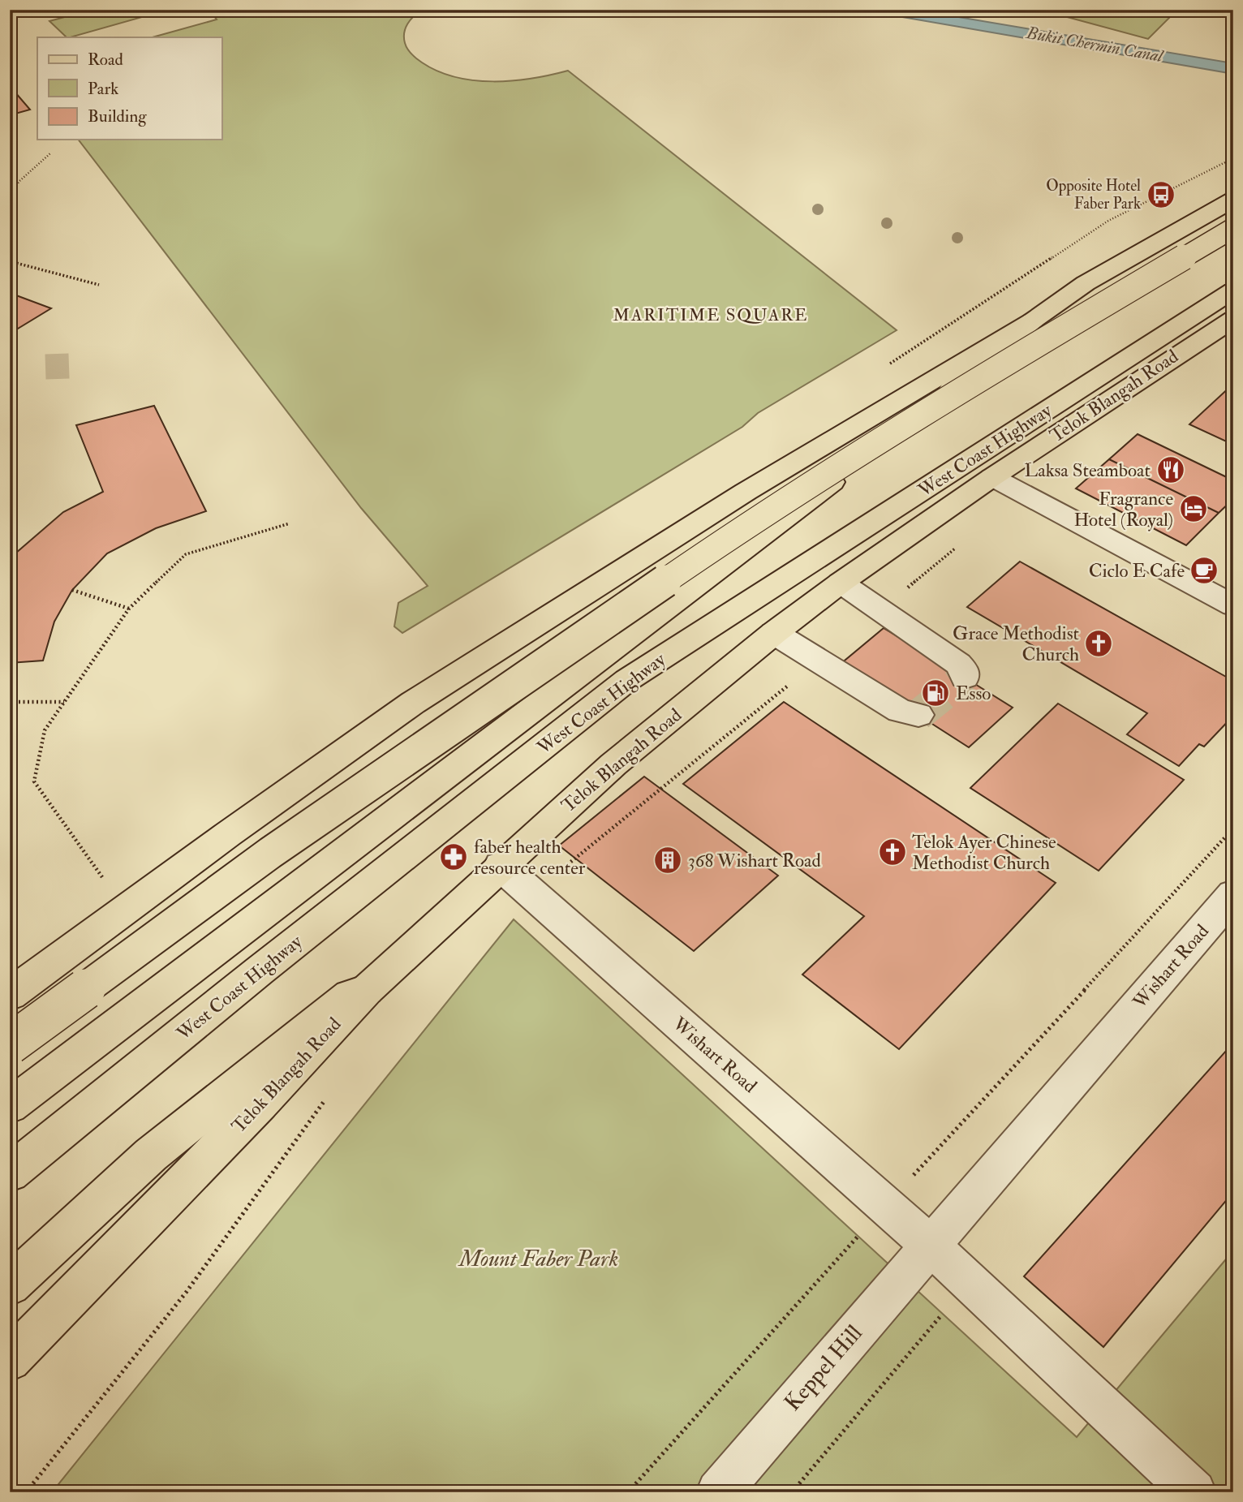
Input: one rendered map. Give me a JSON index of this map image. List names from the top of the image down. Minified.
{"streets":{"main road":["Telok Blangah Road","West Coast Highway"],"street":["Wishart Road","Keppel Hill"]},"crossings":[["Telok Blangah Road","Wishart Road"],["Wishart Road","Keppel Hill"]],"districts":["MARITIME SQUARE"],"water":["Bukit Chermin Canal"],"parks":["Mount Faber Park"],"places":{"bus stop":["Opposite Hotel Faber Park"],"restaurant":["Laksa Steamboat"],"hotel":["Fragrance Hotel (Royal)"],"cafe":["Ciclo E Cafe"],"church":["Grace Methodist Church","Telok Ayer Chinese Methodist Church"],"fuel station":["Esso"],"pharmacy":["faber health resource center"],"building":["368 Wishart Road"]},"legend":["Road","Park","Building"]}
